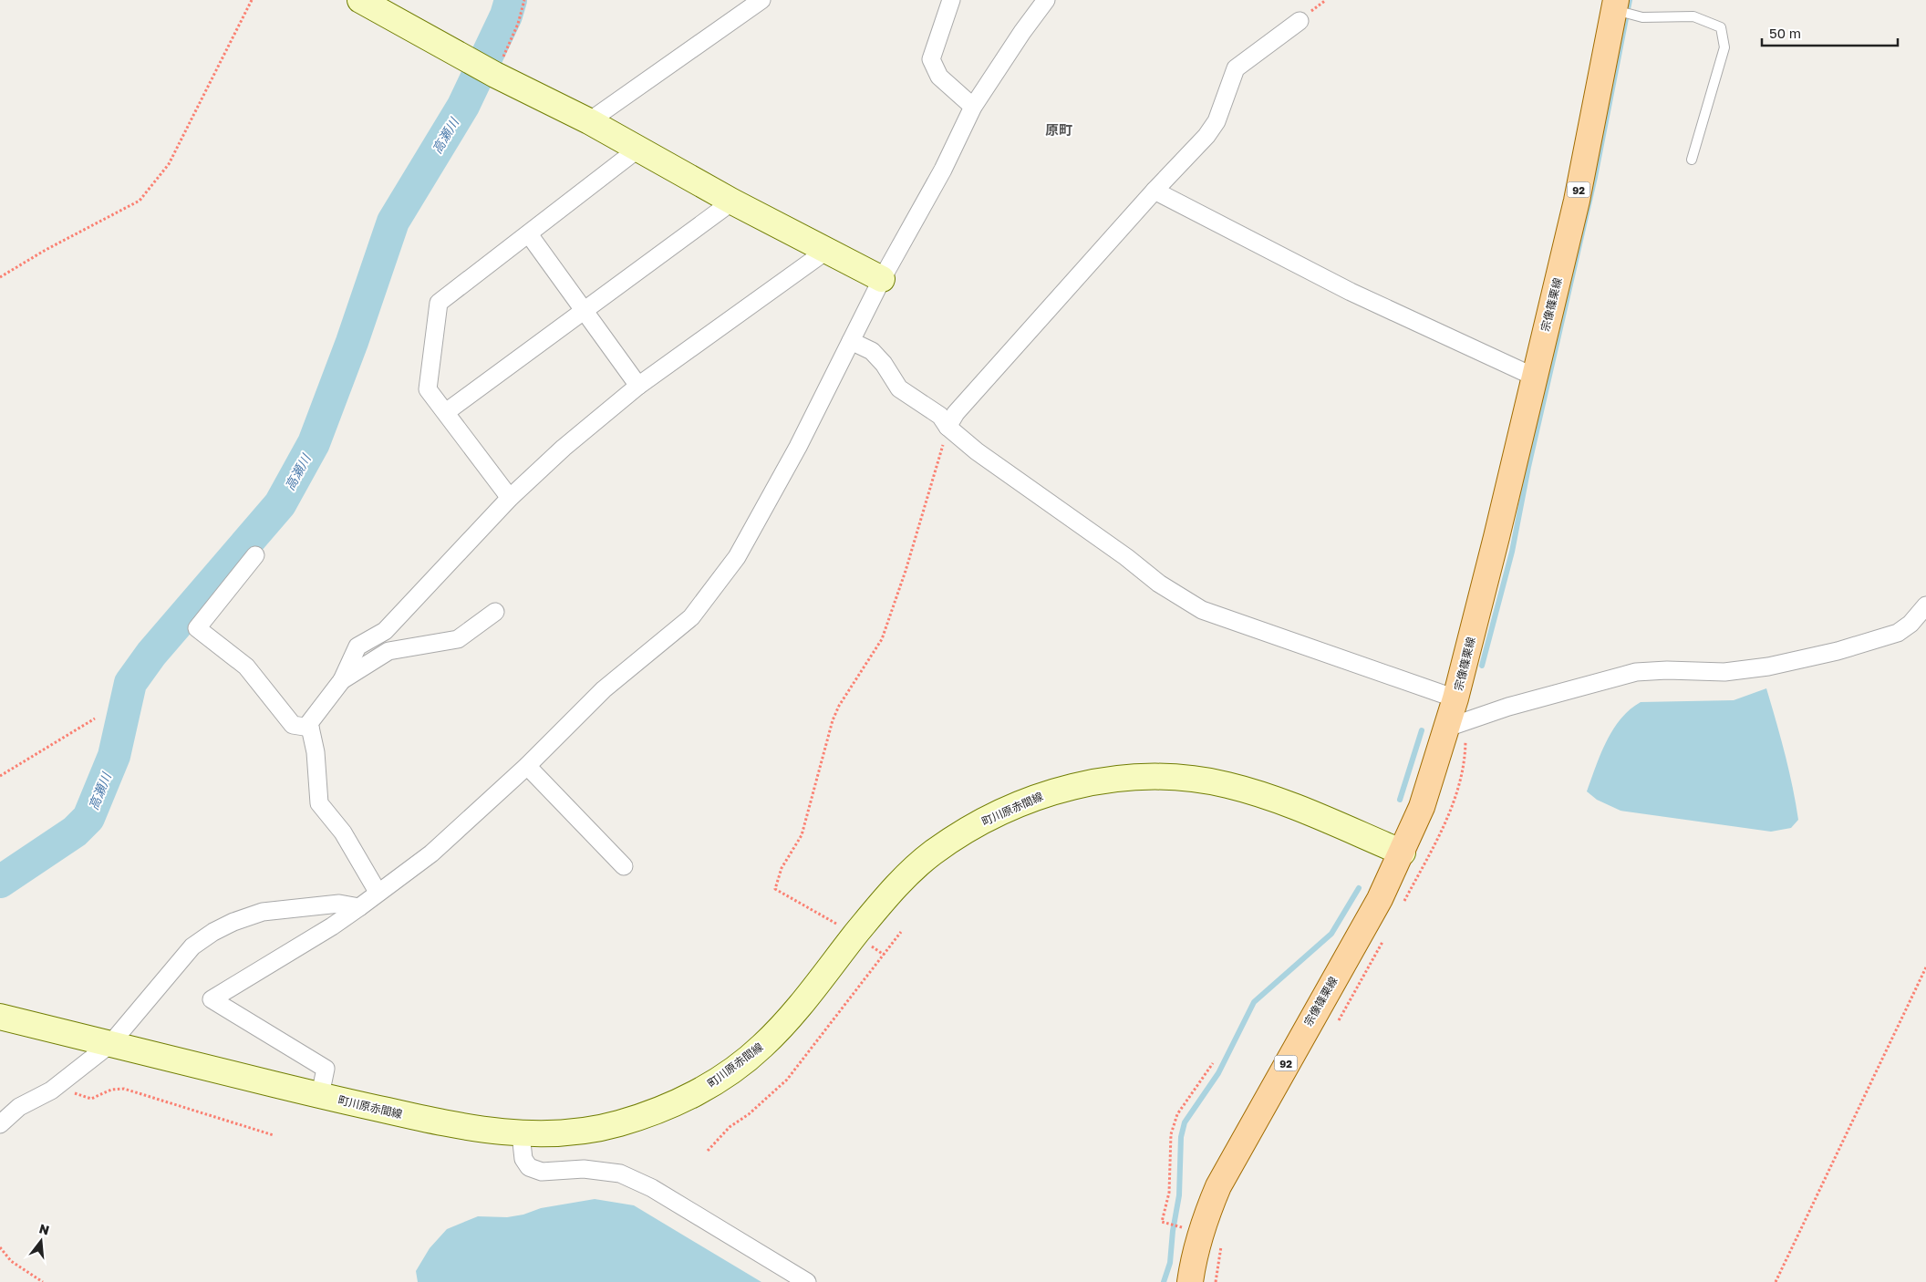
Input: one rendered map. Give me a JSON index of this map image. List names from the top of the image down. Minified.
{"streets":{"main road":["92","宗像篠栗線","町川原赤間線"]},"crossings":[["宗像篠栗線","町川原赤間線"]],"districts":["原町"],"water":["高瀬川"],"scale_bar":"50 m","north":"top"}
